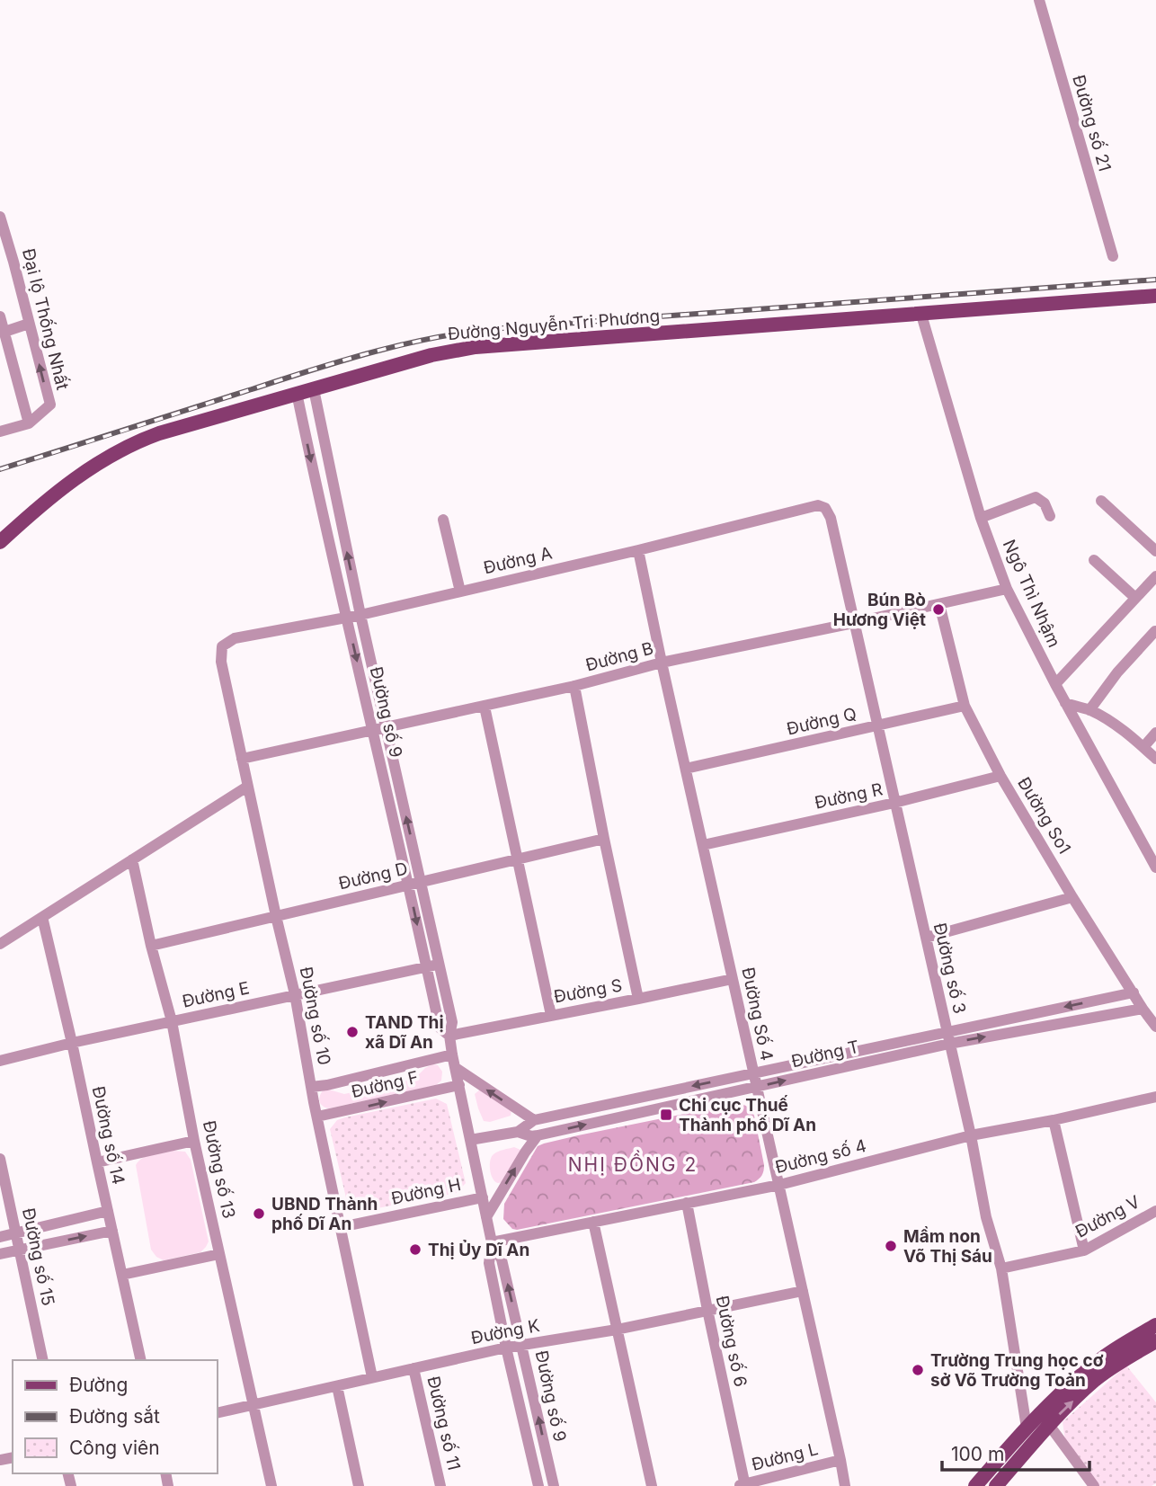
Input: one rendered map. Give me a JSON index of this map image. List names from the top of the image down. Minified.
{"streets":{"main road":["Đường Nguyễn Tri Phương"],"street":["Đường số 21","Đại lộ Thống Nhất","Đường A","Ngô Thì Nhậm","Đường B","Đường số 9","Đường Q","Đường R","Đường So1","Đường D","Đường số 3","Đường S","Đường E","Đường Số 4","Đường số 10","Đường T","Đường F","Đường số 14","Đường số 4","Đường số 13","Đường H","Đường V","Đường số 15","Đường K","Đường số 6","Đường số 11","Đường L"]},"crossings":[["Đường Nguyễn Tri Phương","Ngô Thì Nhậm"],["Đường Nguyễn Tri Phương","Đường số 9"],["Đường A","Đường số 9"],["Đường A","Đường số 3"],["Đường A","Đường Số 4"],["Đường A","Đường số 10"],["Ngô Thì Nhậm","Đường B"],["Đường B","Đường số 9"],["Đường B","Đường So1"],["Đường B","Đường số 3"],["Đường B","Đường Số 4"],["Đường B","Đường số 10"],["Đường số 9","Đường D"],["Đường số 9","Đường S"],["Đường số 9","Đường E"],["Đường số 9","Đường T"],["Đường số 9","Đường F"],["Đường số 9","Đường số 4"],["Đường số 9","Đường H"],["Đường số 9","Đường K"],["Đường Q","Đường So1"],["Đường Q","Đường số 3"],["Đường Q","Đường Số 4"],["Đường R","Đường So1"],["Đường R","Đường số 3"],["Đường R","Đường Số 4"],["Đường So1","Đường T"],["Đường D","Đường số 10"],["Đường D","Đường số 13"],["Đường số 3","Đường T"],["Đường số 3","Đường số 4"],["Đường số 3","Đường V"],["Đường S","Đường Số 4"],["Đường E","Đường số 10"],["Đường E","Đường số 14"],["Đường E","Đường số 13"],["Đường Số 4","Đường T"],["Đường Số 4","Đường số 4"],["Đường Số 4","Đường K"],["Đường Số 4","Đường L"],["Đường số 10","Đường F"],["Đường số 10","Đường H"],["Đường số 10","Đường K"],["Đường số 4","Đường số 6"],["Đường số 13","Đường K"],["Đường K","Đường số 6"],["Đường K","Đường số 11"],["Đường số 6","Đường L"]],"districts":["NHỊ ĐỒNG 2"],"places":{"other":["Bún Bò Hương Việt","TAND Thị xã Dĩ An","UBND Thành phố Dĩ An","Mầm non Võ Thị Sáu","Thị Ủy Dĩ An","Trường Trung học cơ sở Võ Trường Toản"],"transit":["Chi cục Thuế Thành phố Dĩ An"]},"legend":["Đường","Đường sắt","Công viên"],"scale_bar":"100 m"}
